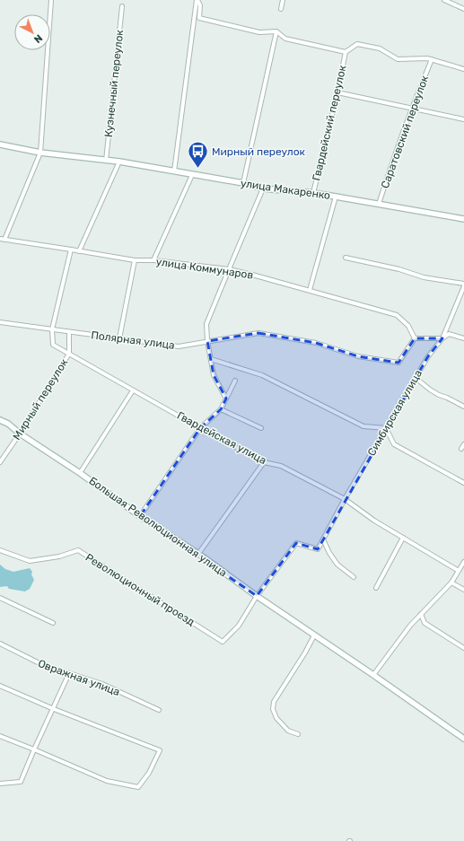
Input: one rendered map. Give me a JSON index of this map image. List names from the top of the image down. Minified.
{"streets":{"street":["Кузнечный переулок","Гвардейский переулок","Саратовский переулок","улица Макаренко","улица Коммунаров","Полярная улица","Мирный переулок","Симбирская улица","Гвардейская улица","Большая Революционная улица","Революционный проезд","Овражная улица"]},"crossings":[["Кузнечный переулок","улица Макаренко"],["Гвардейский переулок","улица Макаренко"],["Саратовский переулок","улица Макаренко"],["улица Коммунаров","Полярная улица"],["Полярная улица","Мирный переулок"],["Полярная улица","Гвардейская улица"],["Мирный переулок","Гвардейская улица"],["Мирный переулок","Большая Революционная улица"],["Симбирская улица","Гвардейская улица"],["Симбирская улица","Большая Революционная улица"],["Симбирская улица","Революционный проезд"],["Большая Революционная улица","Революционный проезд"]],"places":{"bus stop":["Мирный переулок"]},"north":"bottom right"}
